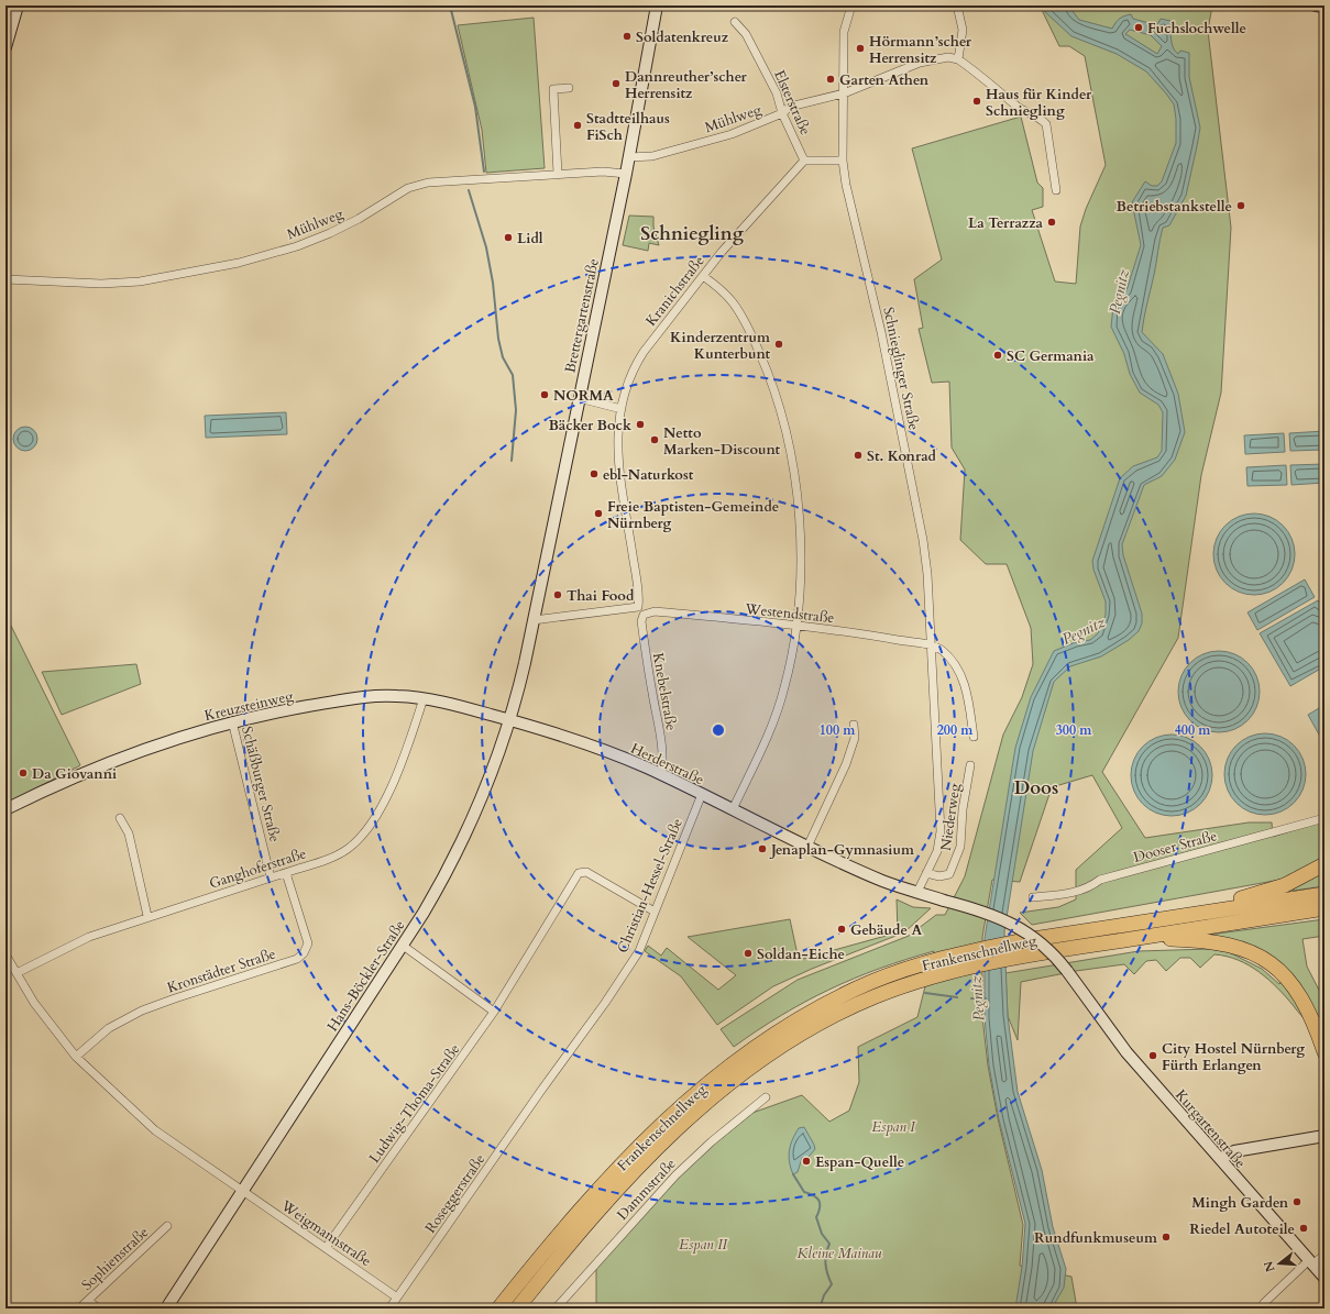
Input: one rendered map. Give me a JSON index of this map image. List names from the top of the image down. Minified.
{"streets":{"highway":["Frankenschnellweg"],"main road":["Brettergartenstraße","Kreuzsteinweg","Herderstraße","Hans-Böckler-Straße","Kurgartenstraße"],"street":["Elsterstraße","Mühlweg","Kranichstraße","Schnieglinger Straße","Westendstraße","Knebelstraße","Schäßburger Straße","Niederweg","Dooser Straße","Ganghoferstraße","Christian-Hessel-Straße","Kronstädter Straße","Ludwig-Thoma-Straße","Dammstraße","Roseggerstraße","Weigmannstraße","Sophienstraße"]},"crossings":[["Elsterstraße","Mühlweg"],["Elsterstraße","Kranichstraße"],["Mühlweg","Brettergartenstraße"],["Mühlweg","Schnieglinger Straße"],["Brettergartenstraße","Hans-Böckler-Straße"],["Schnieglinger Straße","Westendstraße"],["Schnieglinger Straße","Herderstraße"],["Schnieglinger Straße","Niederweg"],["Westendstraße","Knebelstraße"],["Knebelstraße","Herderstraße"],["Kreuzsteinweg","Herderstraße"],["Kreuzsteinweg","Schäßburger Straße"],["Kreuzsteinweg","Ganghoferstraße"],["Kreuzsteinweg","Hans-Böckler-Straße"],["Herderstraße","Christian-Hessel-Straße"],["Herderstraße","Hans-Böckler-Straße"],["Herderstraße","Kurgartenstraße"],["Schäßburger Straße","Ganghoferstraße"],["Ganghoferstraße","Kronstädter Straße"],["Ganghoferstraße","Weigmannstraße"],["Christian-Hessel-Straße","Ludwig-Thoma-Straße"],["Christian-Hessel-Straße","Roseggerstraße"],["Kronstädter Straße","Weigmannstraße"],["Hans-Böckler-Straße","Weigmannstraße"],["Ludwig-Thoma-Straße","Weigmannstraße"],["Roseggerstraße","Weigmannstraße"]],"districts":["Schniegling","Doos"],"water":["Pegnitz"],"parks":["Espan I","Espan II","Kleine Mainau"],"places":["Fuchslochwelle","Soldatenkreuz","Hörmann’scher Herrensitz","Garten Athen","Dannreuther’scher Herrensitz","Haus für Kinder Schniegling","Stadtteilhaus FiSch","Betriebstankstelle","La Terrazza","Lidl","Kinderzentrum Kunterbunt","SC Germania","NORMA","Bäcker Bock","Netto Marken-Discount","St. Konrad","ebl-Naturkost","Freie Baptisten-Gemeinde Nürnberg","Thai Food","Da Giovanni","Jenaplan-Gymnasium","Gebäude A","Soldan-Eiche","City Hostel Nürnberg Fürth Erlangen","Espan-Quelle","Mingh Garden","Riedel Autoteile","Rundfunkmuseum"],"north":"left","rings":["100 m","200 m","300 m","400 m"]}
